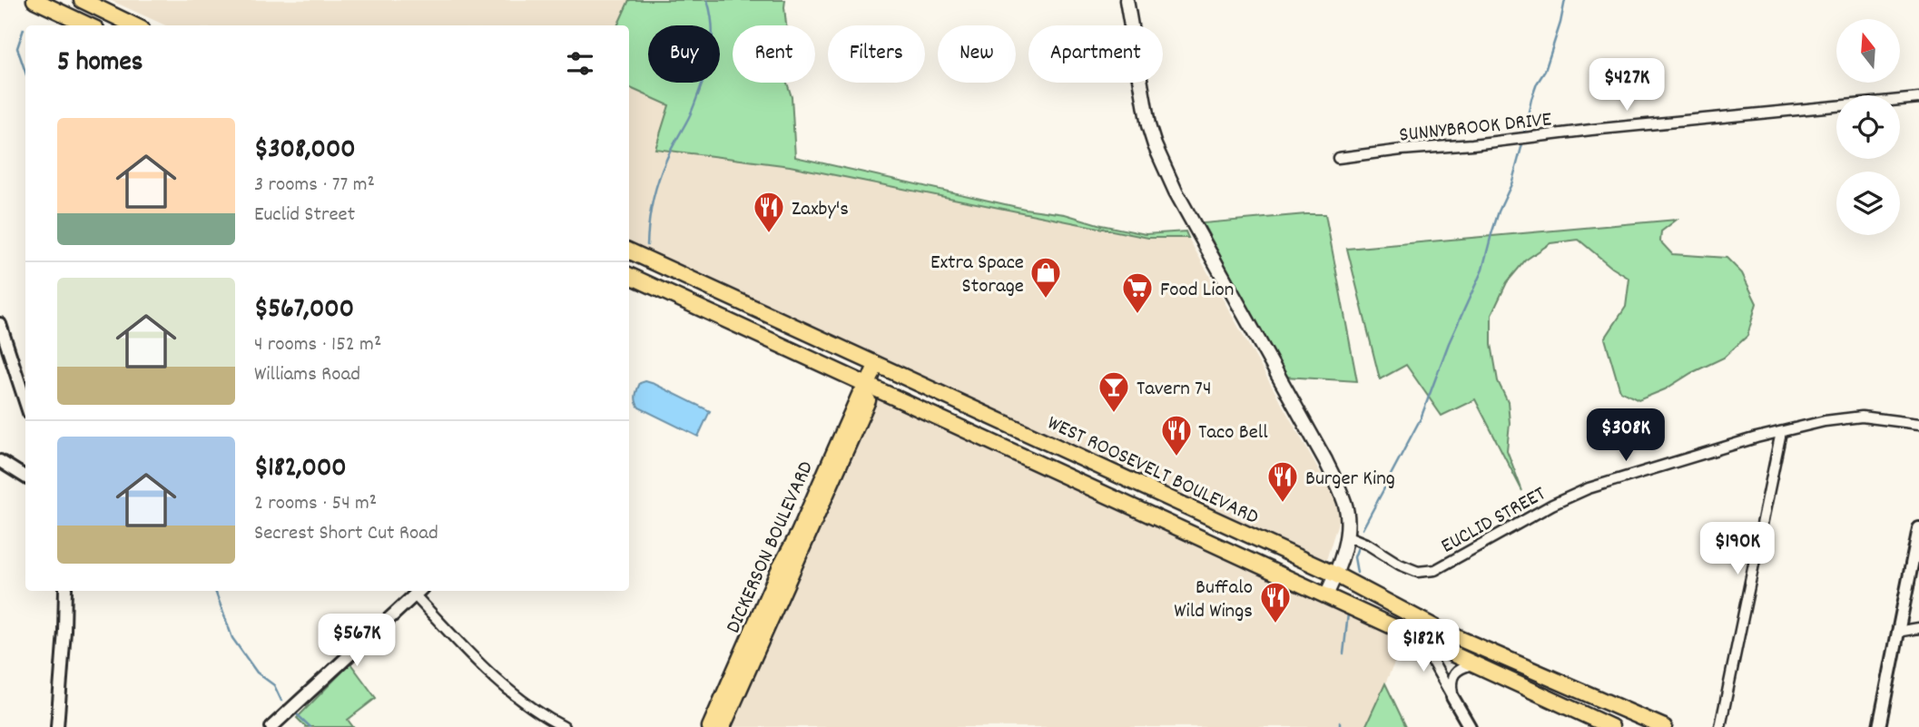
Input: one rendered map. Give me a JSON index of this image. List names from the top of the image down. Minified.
{"streets":{"main road":["WEST ROOSEVELT BOULEVARD","DICKERSON BOULEVARD"],"street":["SUNNYBROOK DRIVE","EUCLID STREET"]},"crossings":[["WEST ROOSEVELT BOULEVARD","DICKERSON BOULEVARD"]],"places":{"restaurant":["Zaxby's","Taco Bell","Burger King","Buffalo Wild Wings"],"shop":["Extra Space Storage"],"supermarket":["Food Lion"],"bar":["Tavern 74"]},"north":"top","page":{"chip":["Buy","Rent","Filters","New","Apartment"],"heading":"5 homes","price":["$427K","$308K","$190K","$567K","$182K"],"list":[{"name":"$308,000","note":"3 rooms · 77 m² · Euclid Street"},{"name":"$567,000","note":"4 rooms · 152 m² · Williams Road"},{"name":"$182,000","note":"2 rooms · 54 m² · Secrest Short Cut Road"}]}}
